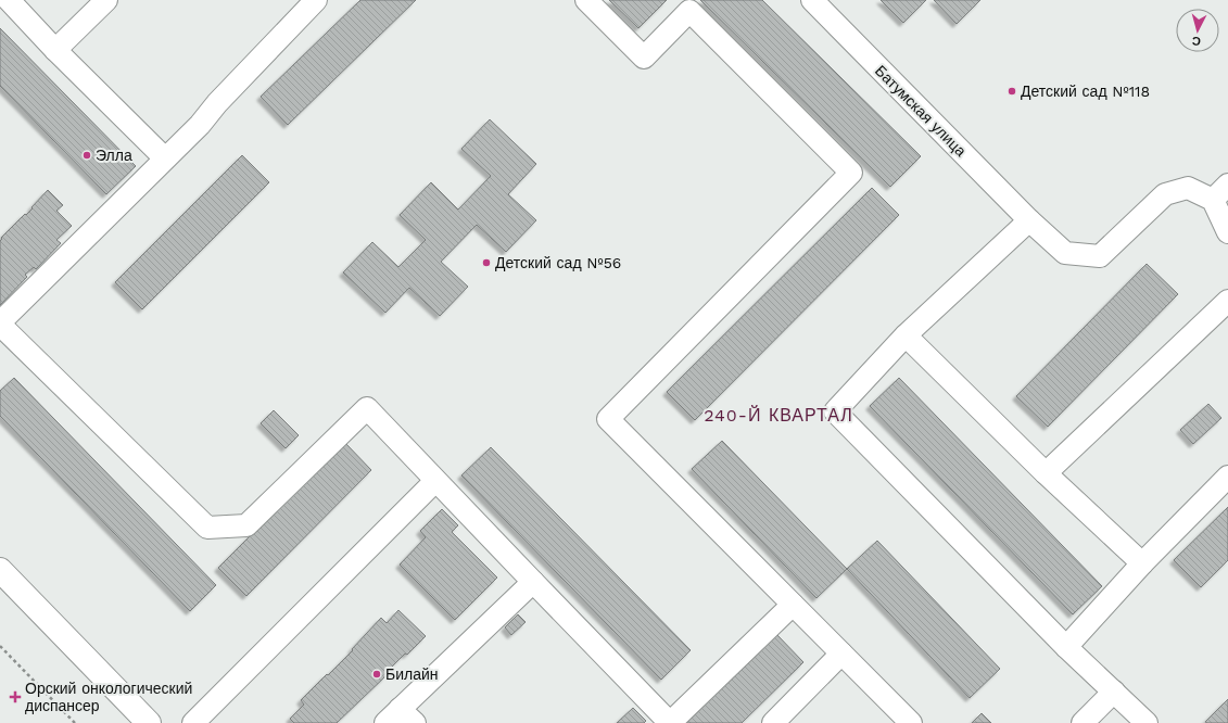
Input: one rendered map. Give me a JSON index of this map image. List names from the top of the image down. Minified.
{"streets":{"street":["Батумская улица"]},"districts":["240-Й КВАРТАЛ"],"places":{"other":["Детский сад №118","Элла","Детский сад №56","Билайн"],"health":["Орский онкологический диспансер"]},"north":"bottom"}
